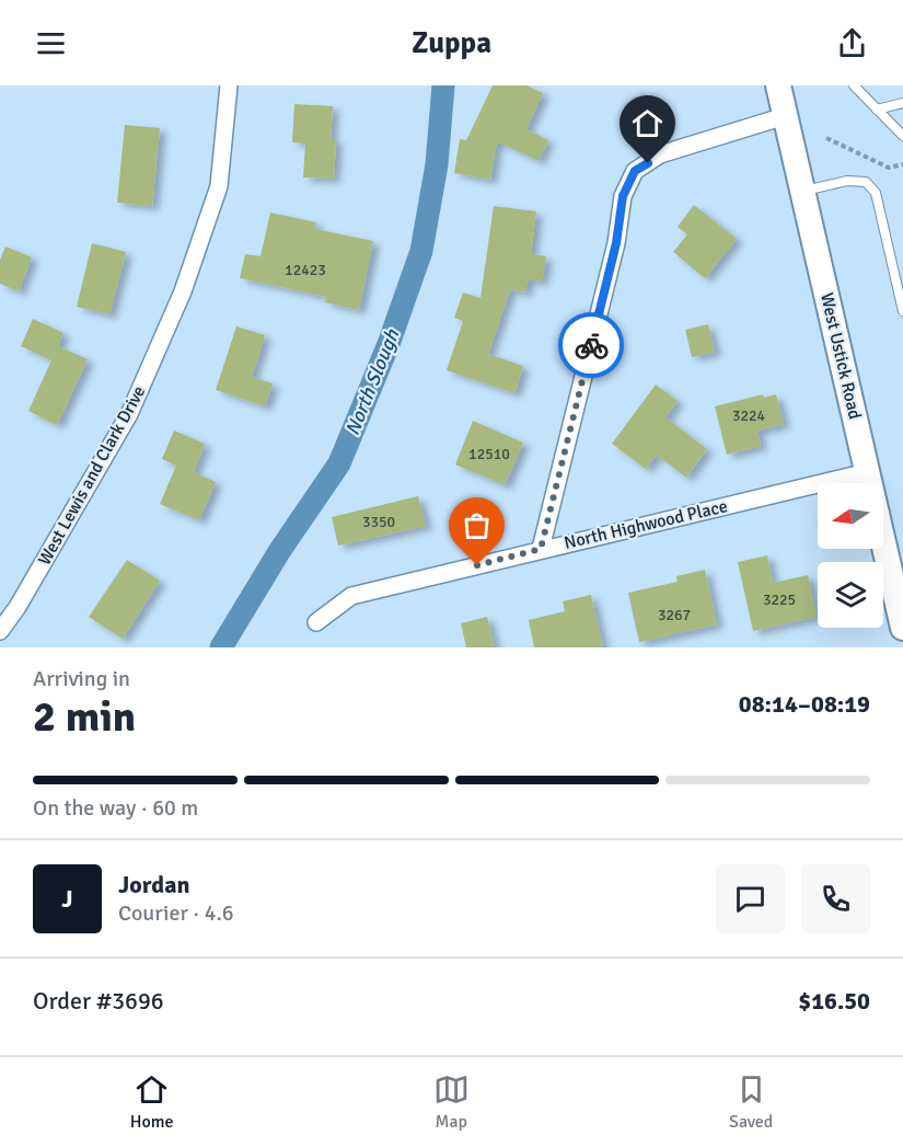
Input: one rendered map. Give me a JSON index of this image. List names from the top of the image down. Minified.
{"streets":{"main road":["West Ustick Road"],"street":["West Lewis and Clark Drive","North Highwood Place"]},"crossings":[["West Ustick Road","North Highwood Place"]],"water":["North Slough"],"house_numbers":["12423","3224","12510","3350","3225","3267"],"north":"left","page":{"header":"Zuppa","heading":["2 min","Arriving in","08:14–08:19"],"panel":["Jordan","Courier · 4.6","Order #3696","$16.50"],"bar":"On the way · 60 m","round":"J","tabs":["Home","Map","Saved"]}}
